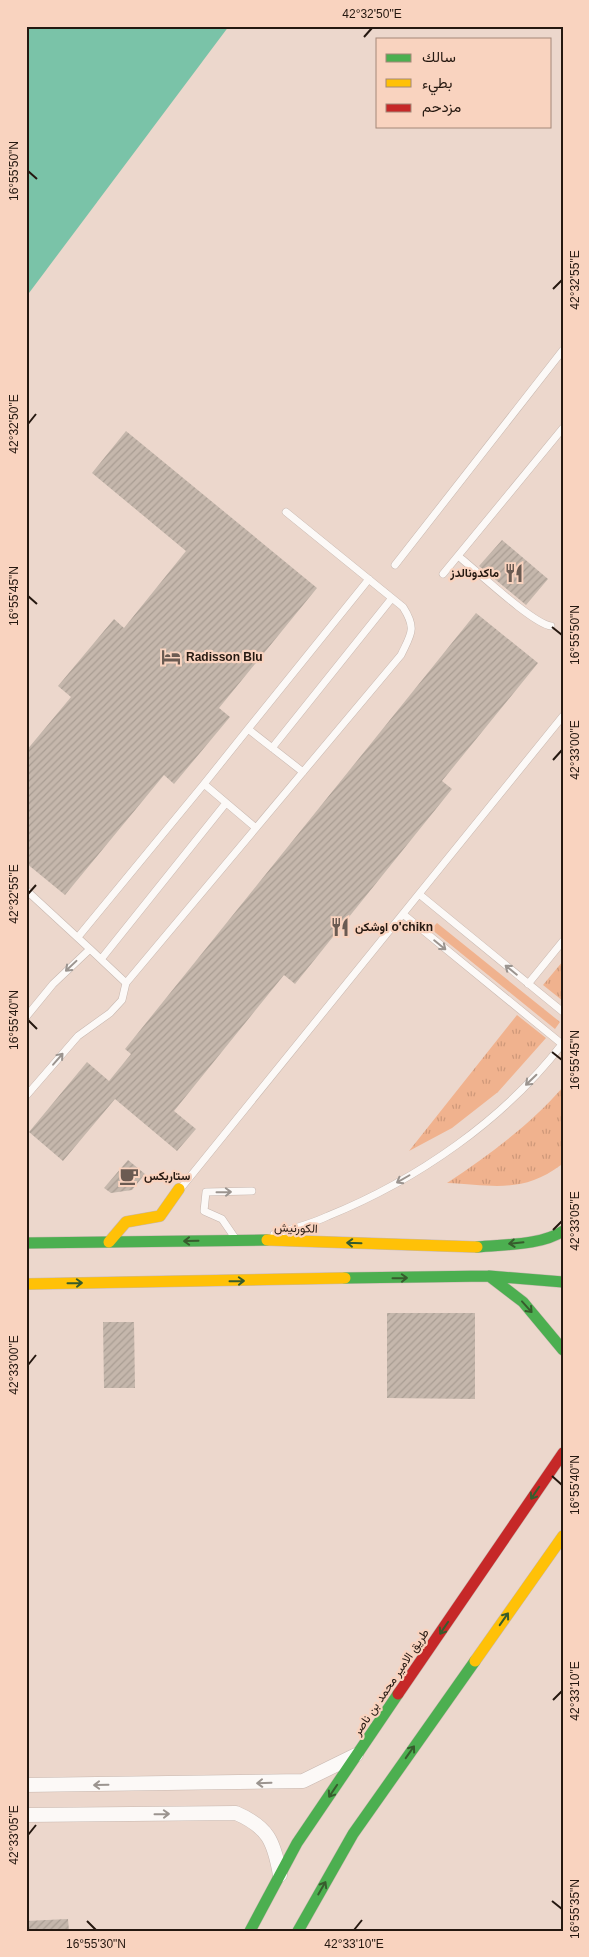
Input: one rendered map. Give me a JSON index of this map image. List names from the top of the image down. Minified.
{"streets":{"main road":["الكورنيش","طريق الامير محمد بن ناصر"]},"places":{"restaurant":["ماكدونالدز","اوشكن o'chikn"],"hotel":["Radisson Blu"],"cafe":["ستاربكس"]},"legend":["سالك","بطيء","مزدحم"],"coordinates":["42°32'50\"E","16°55'50\"N","42°32'55\"E","16°55'45\"N","42°33'00\"E","16°55'40\"N","42°33'05\"E","42°33'10\"E","16°55'35\"N","16°55'30\"N"]}
